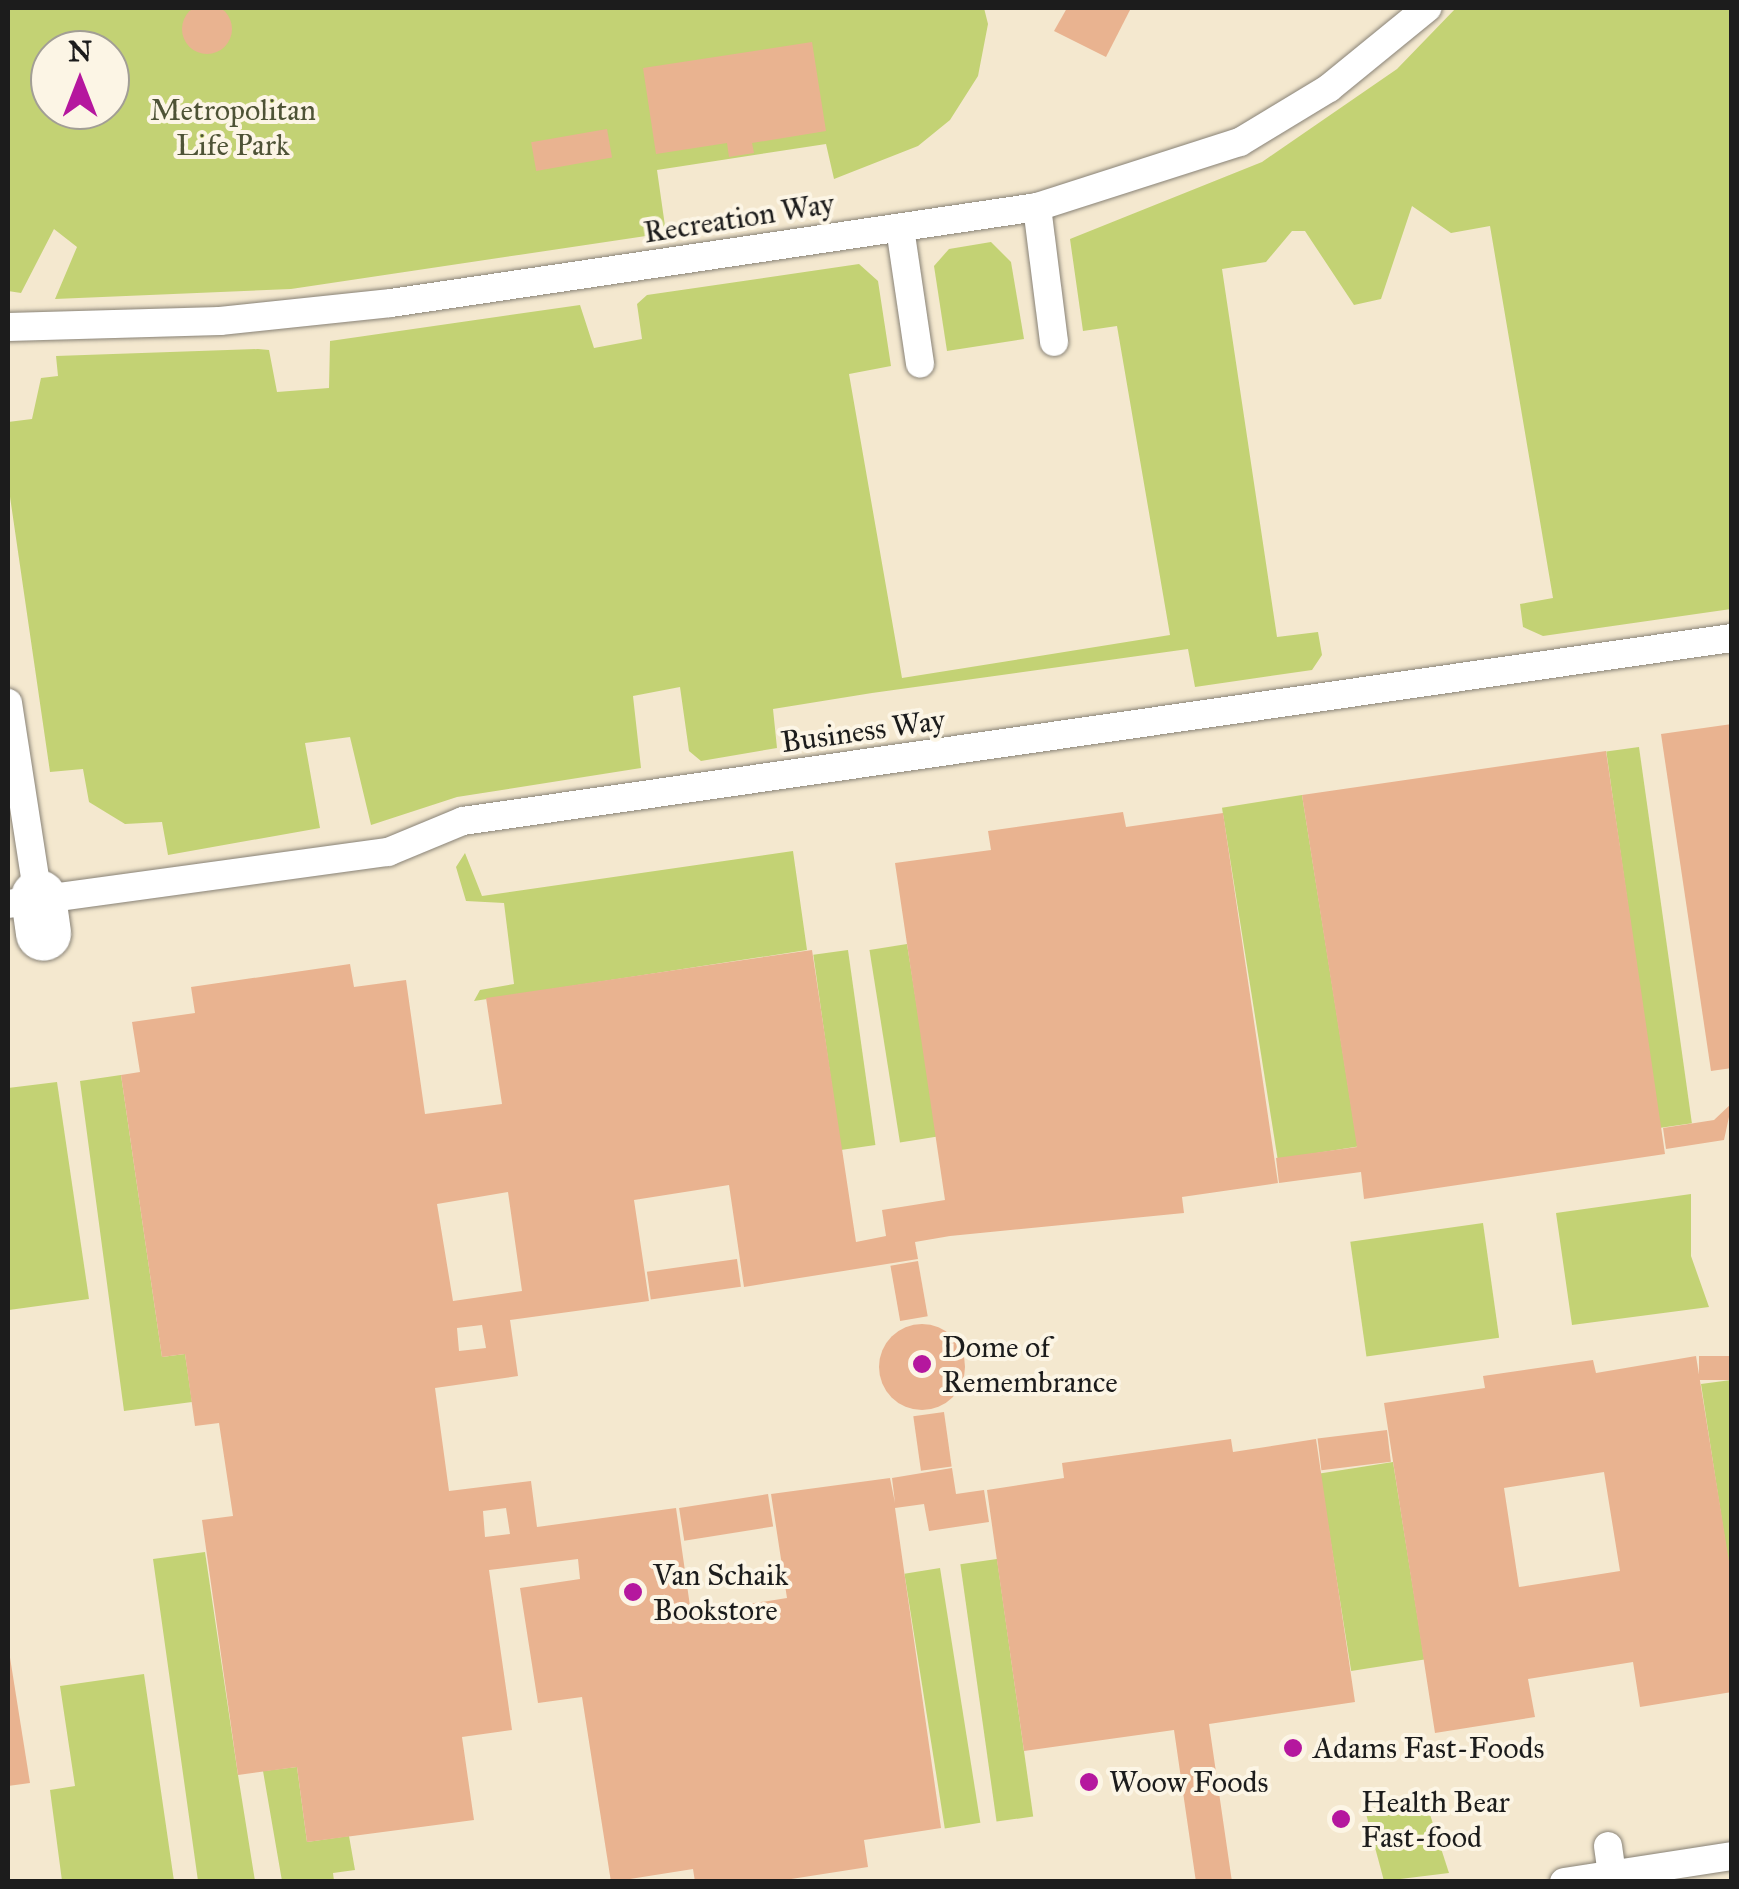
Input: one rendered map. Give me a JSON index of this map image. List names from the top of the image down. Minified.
{"streets":{"lane":["Recreation Way","Business Way"]},"parks":["Metropolitan Life Park"],"places":["Dome of Remembrance","Van Schaik Bookstore","Adams Fast-Foods","Woow Foods","Health Bear Fast-food"],"north":"top"}
